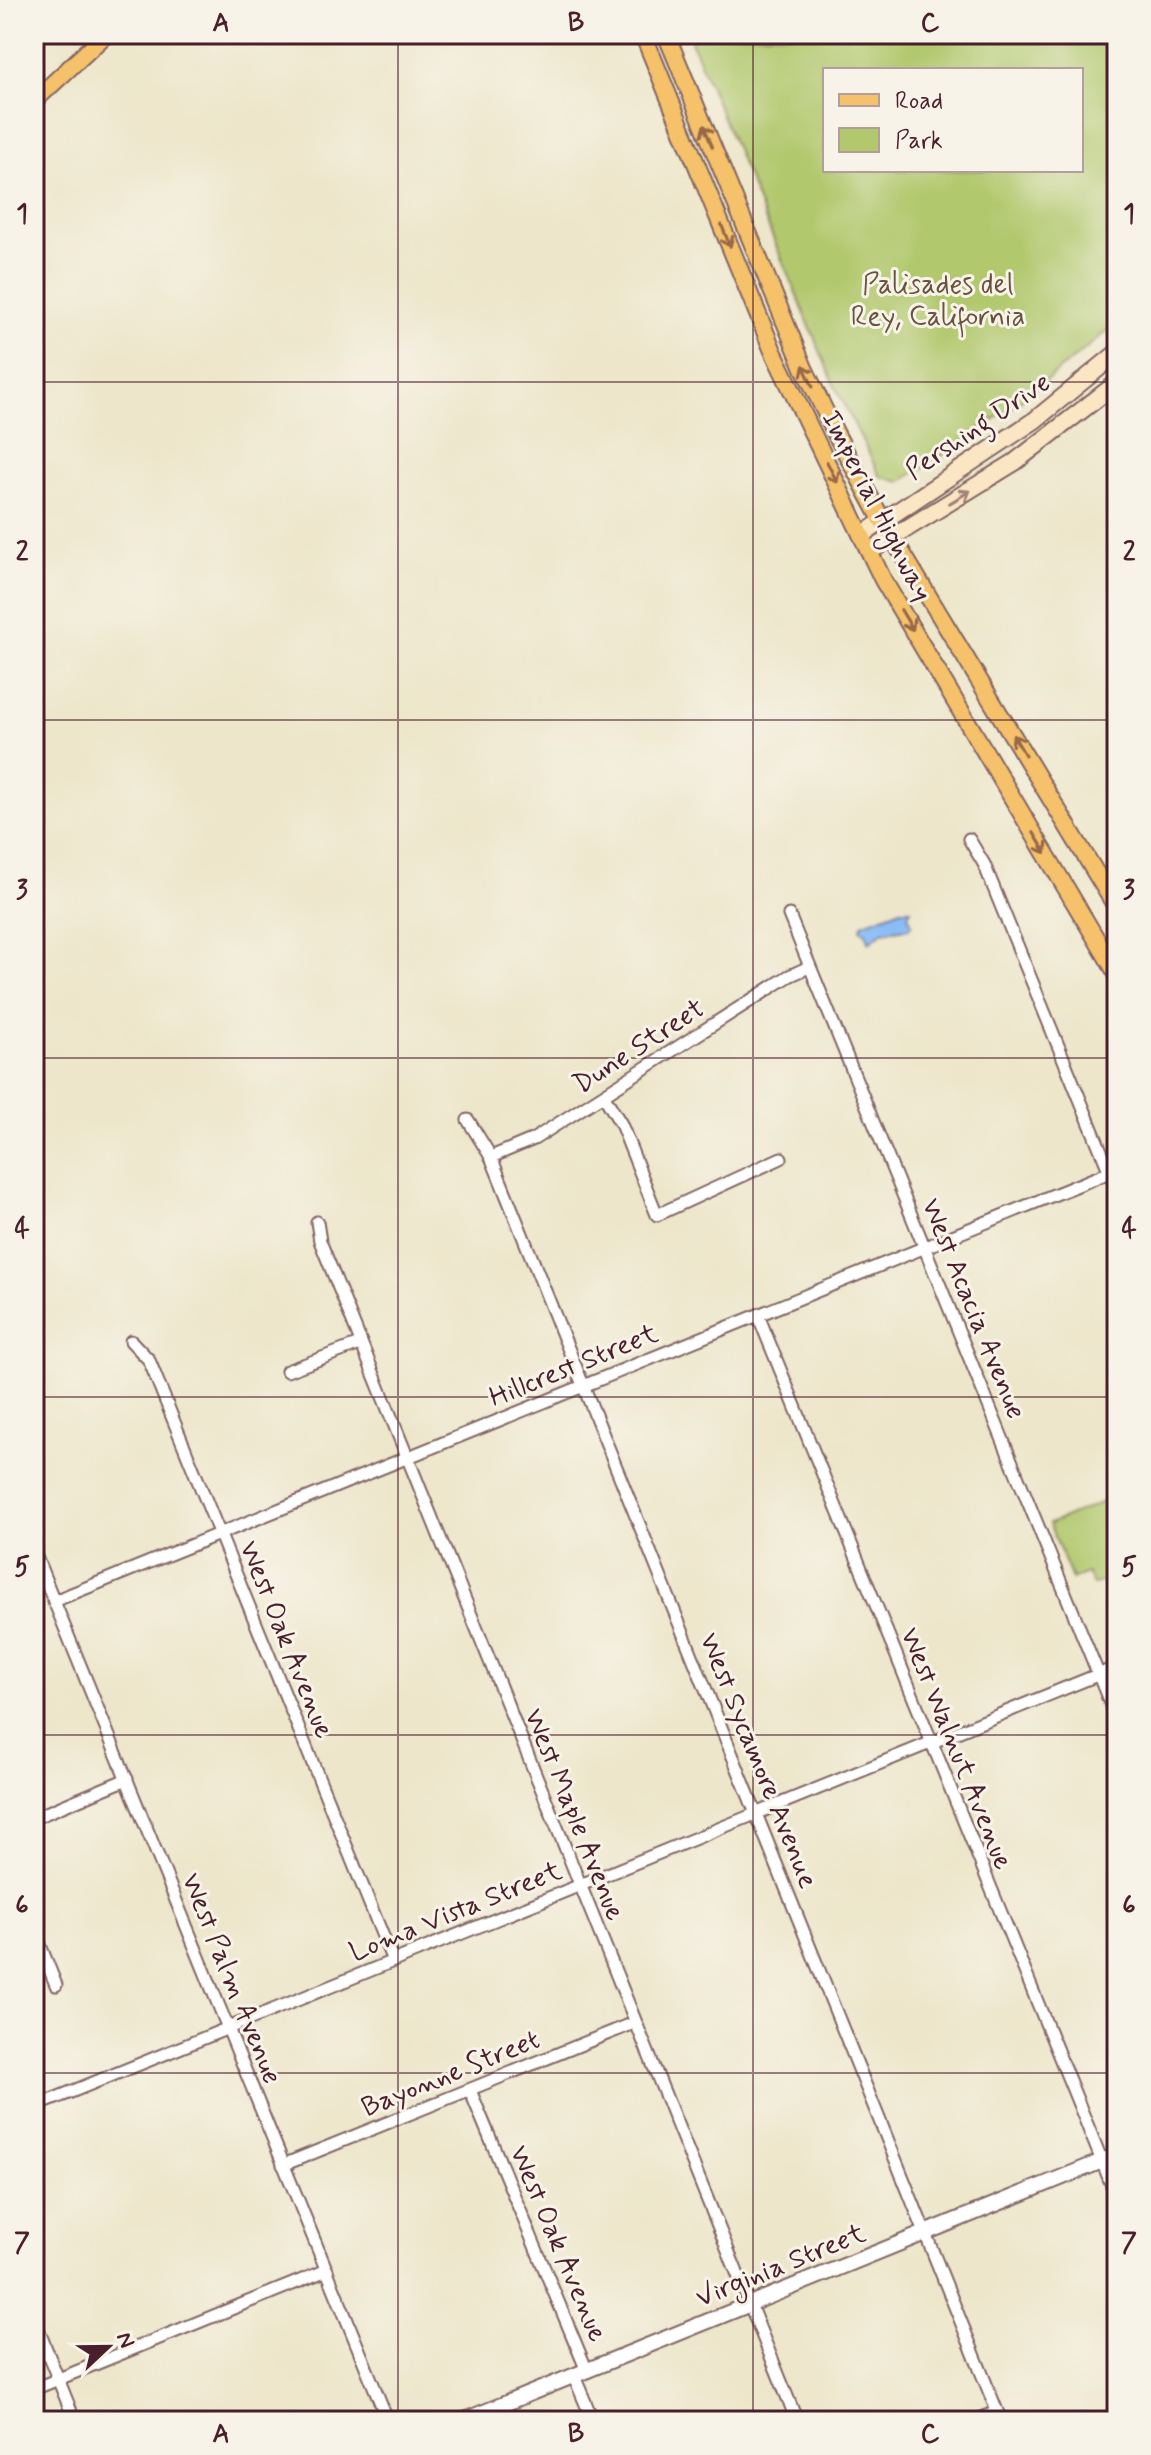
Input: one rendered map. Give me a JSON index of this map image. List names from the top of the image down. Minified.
{"streets":{"main road":["Pershing Drive","Imperial Highway"],"street":["Dune Street","West Acacia Avenue","Hillcrest Street","West Oak Avenue","West Walnut Avenue","West Sycamore Avenue","West Maple Avenue","Loma Vista Street","West Palm Avenue","Bayonne Street","Virginia Street"]},"crossings":[["Pershing Drive","Imperial Highway"],["Dune Street","West Acacia Avenue"],["Dune Street","West Sycamore Avenue"],["West Acacia Avenue","Hillcrest Street"],["West Acacia Avenue","Loma Vista Street"],["Hillcrest Street","West Oak Avenue"],["Hillcrest Street","West Walnut Avenue"],["Hillcrest Street","West Sycamore Avenue"],["Hillcrest Street","West Maple Avenue"],["Hillcrest Street","West Palm Avenue"],["West Oak Avenue","Loma Vista Street"],["West Oak Avenue","Bayonne Street"],["West Oak Avenue","Virginia Street"],["West Walnut Avenue","Loma Vista Street"],["West Walnut Avenue","Virginia Street"],["West Sycamore Avenue","Loma Vista Street"],["West Sycamore Avenue","Virginia Street"],["West Maple Avenue","Loma Vista Street"],["West Maple Avenue","Bayonne Street"],["West Maple Avenue","Virginia Street"],["Loma Vista Street","West Palm Avenue"],["West Palm Avenue","Bayonne Street"]],"parks":["Palisades del Rey, California"],"legend":["Road","Park"],"north":"right","grid":{"columns":["A","B","C"],"rows":["1","2","3","4","5","6","7"]}}
